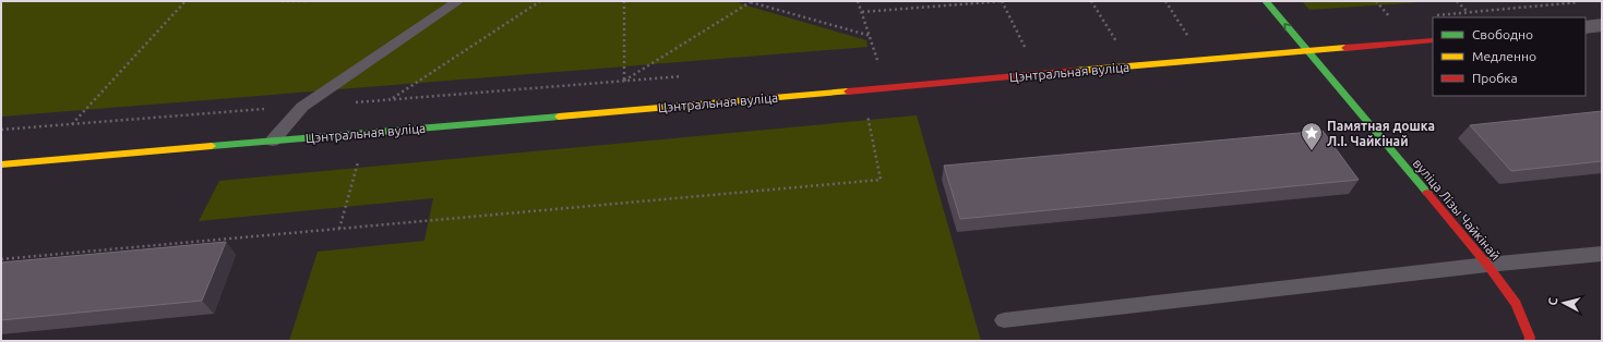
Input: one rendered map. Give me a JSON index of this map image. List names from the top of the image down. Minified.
{"streets":{"street":["Цэнтральная вуліца","вуліца Лізы Чайкінай"]},"crossings":[["Цэнтральная вуліца","вуліца Лізы Чайкінай"]],"places":{"place":["Памятная дошка Л.І. Чайкінай"]},"legend":["Свободно","Медленно","Пробка"],"north":"left"}
